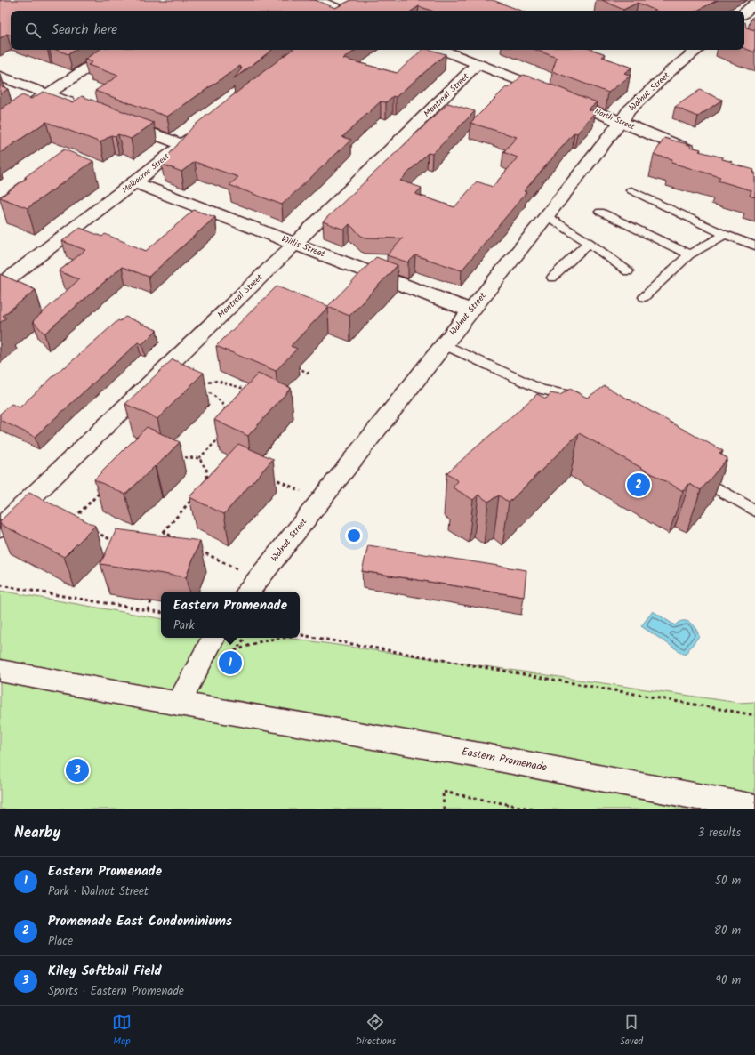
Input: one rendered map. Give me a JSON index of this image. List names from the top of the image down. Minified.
{"streets":{"street":["Walnut Street","Montreal Street","North Street","Melbourne Street","Willis Street","Eastern Promenade"]},"crossings":[["Walnut Street","North Street"],["Walnut Street","Willis Street"],["Montreal Street","North Street"],["Montreal Street","Willis Street"],["Melbourne Street","Willis Street"]],"page":{"search":"Search here","pins":["2","1","3"],"popup":["Eastern Promenade","Park"],"heading":["Nearby","3 results"],"list":[{"mark":"1","name":"Eastern Promenade","note":"Park · Walnut Street","value":"50 m"},{"mark":"2","name":"Promenade East Condominiums","note":"Place","value":"80 m"},{"mark":"3","name":"Kiley Softball Field","note":"Sports · Eastern Promenade","value":"90 m"}],"nav":["Map","Directions","Saved"]}}
